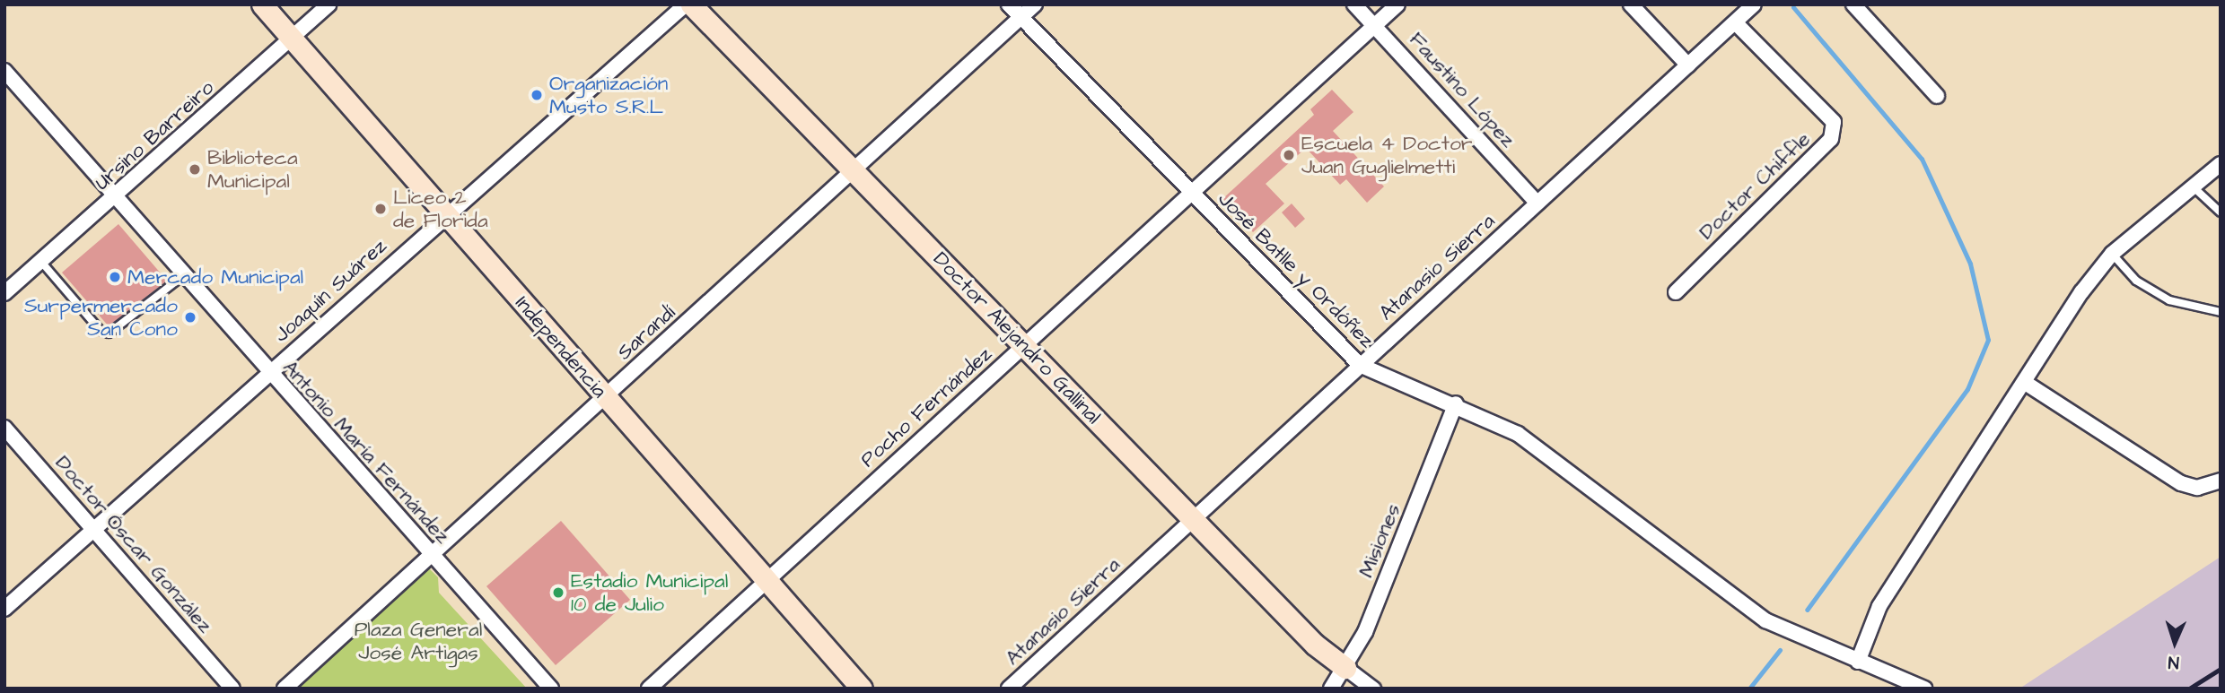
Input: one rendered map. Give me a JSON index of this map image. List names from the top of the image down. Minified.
{"streets":{"street":["Faustino López","Ursino Barreiro","Doctor Chiffle","Atanasio Sierra","José Batlle y Ordóñez","Joaquín Suárez","Sarandí","Doctor Alejandro Gallinal","Independencia","Pocho Fernández","Antonio María Fernández","Misiones","Doctor Óscar González"]},"crossings":[["Faustino López","Atanasio Sierra"],["Faustino López","Pocho Fernández"],["Ursino Barreiro","Independencia"],["Ursino Barreiro","Antonio María Fernández"],["Doctor Chiffle","Atanasio Sierra"],["Atanasio Sierra","José Batlle y Ordóñez"],["Atanasio Sierra","Doctor Alejandro Gallinal"],["José Batlle y Ordóñez","Sarandí"],["José Batlle y Ordóñez","Pocho Fernández"],["José Batlle y Ordóñez","Misiones"],["Joaquín Suárez","Independencia"],["Joaquín Suárez","Antonio María Fernández"],["Joaquín Suárez","Doctor Óscar González"],["Sarandí","Doctor Alejandro Gallinal"],["Sarandí","Independencia"],["Sarandí","Antonio María Fernández"],["Doctor Alejandro Gallinal","Pocho Fernández"],["Doctor Alejandro Gallinal","Misiones"],["Independencia","Pocho Fernández"]],"parks":["Plaza General José Artigas"],"places":["Organización Musto S.R.L","Escuela 4 Doctor Juan Guglielmetti","Biblioteca Municipal","Liceo 2 de Florida","Mercado Municipal","Surpermercado San Cono","Estadio Municipal 10 de Julio"],"north":"bottom"}
